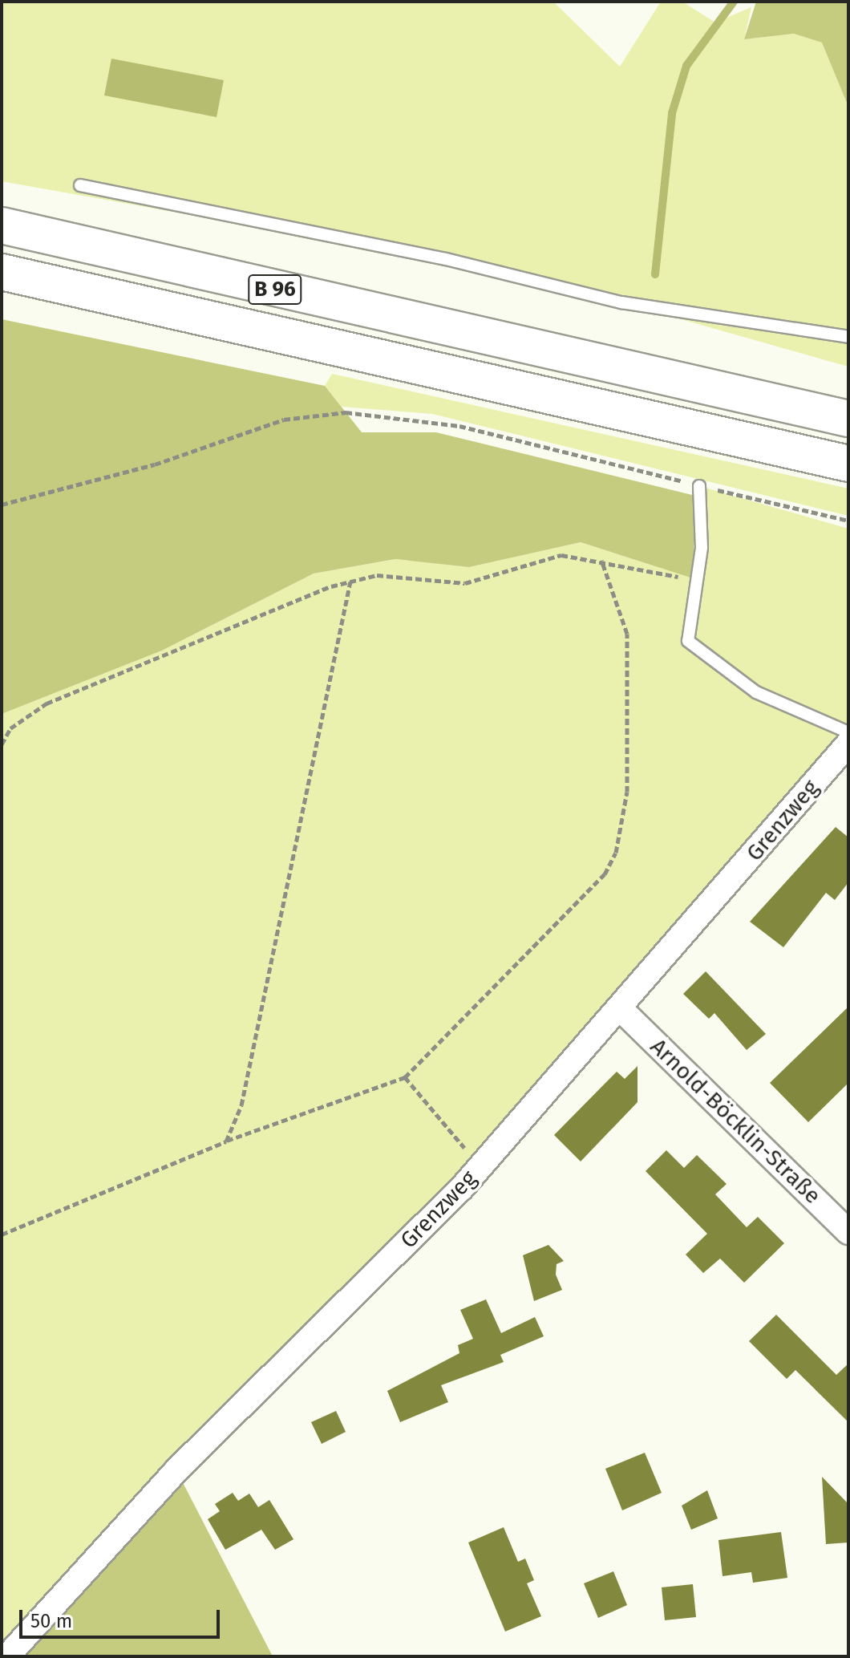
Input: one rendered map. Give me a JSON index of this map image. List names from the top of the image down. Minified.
{"streets":{"highway":["B 96"],"street":["Grenzweg","Arnold-Böcklin-Straße"]},"crossings":[["Grenzweg","Arnold-Böcklin-Straße"]],"scale_bar":"50 m"}
